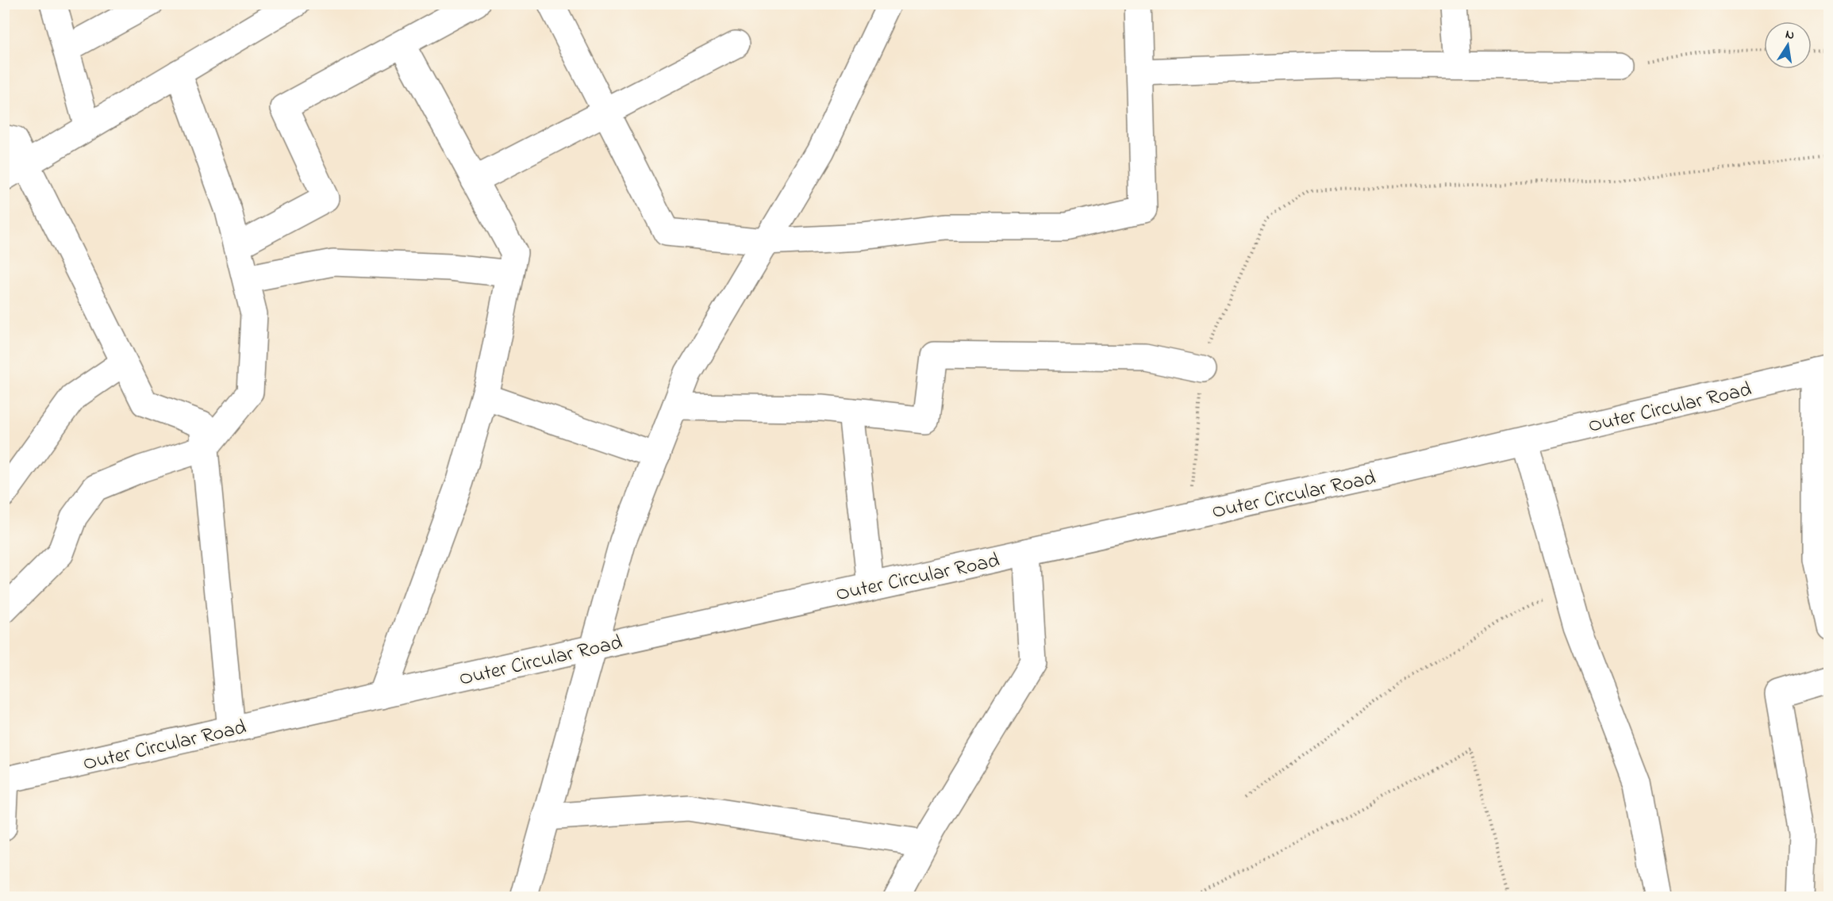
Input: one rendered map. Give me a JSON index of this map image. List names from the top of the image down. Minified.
{"streets":{"street":["Outer Circular Road"]},"north":"top"}
